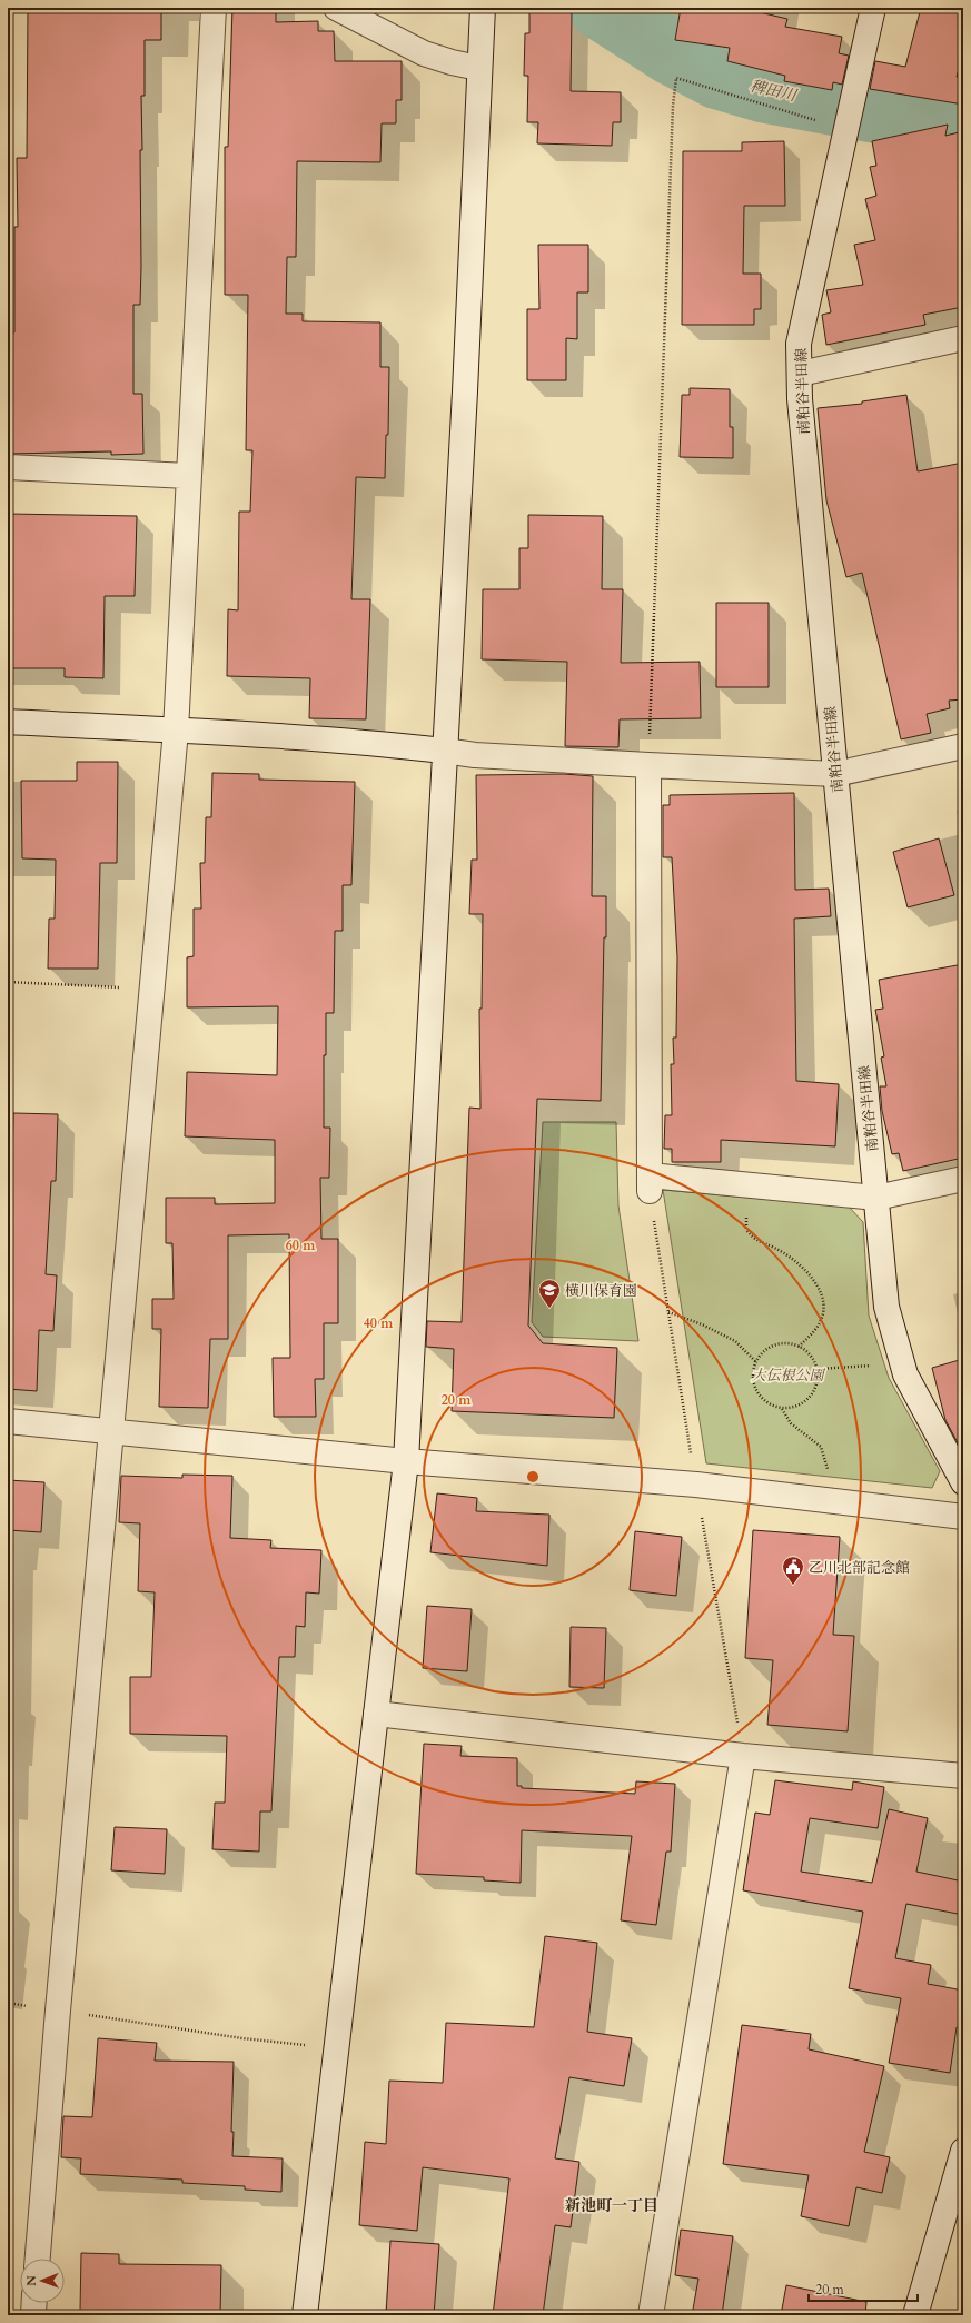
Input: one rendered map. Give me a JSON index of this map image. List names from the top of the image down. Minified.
{"streets":{"street":["南粕谷半田線"]},"districts":["新池町一丁目"],"water":["稗田川"],"parks":["大伝根公園"],"places":{"school or university":["横川保育園"],"public building":["乙川北部記念館"]},"scale_bar":"20 m","north":"left","rings":["60 m","40 m","20 m"]}
